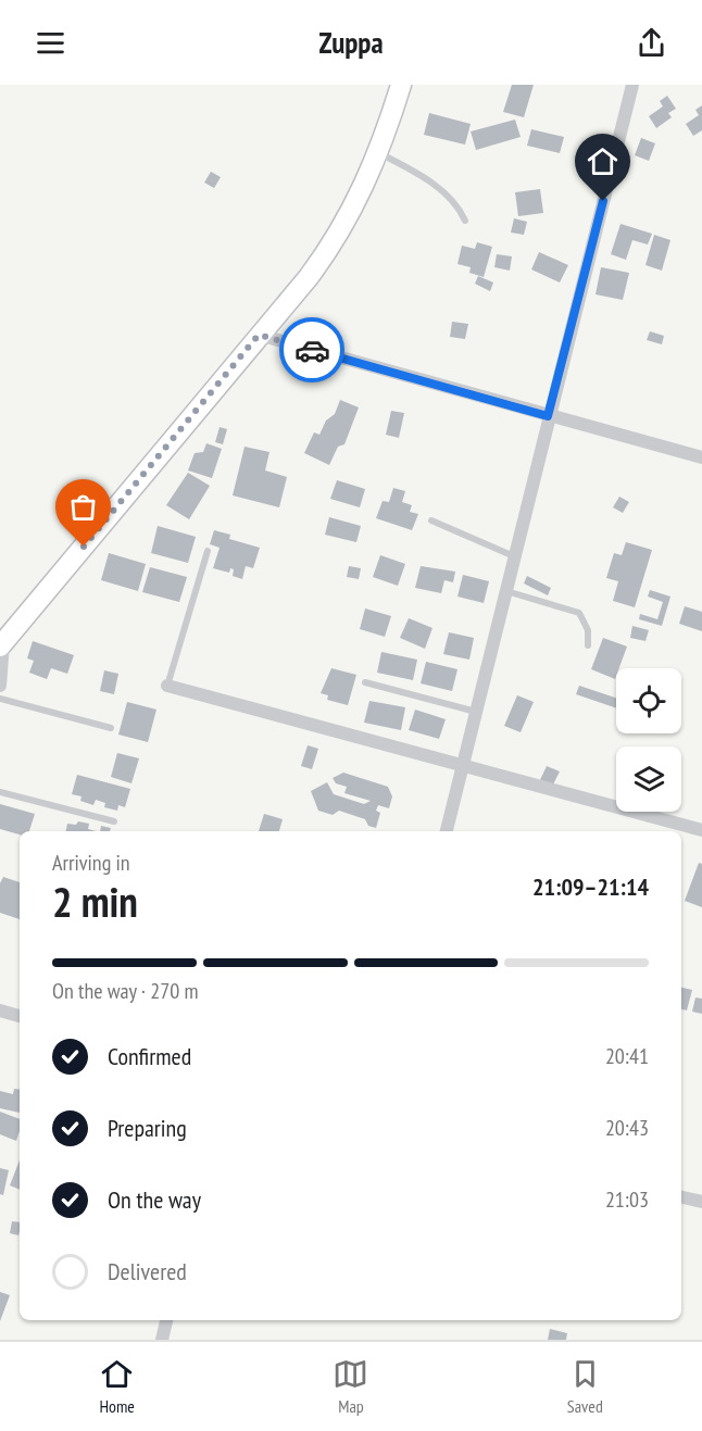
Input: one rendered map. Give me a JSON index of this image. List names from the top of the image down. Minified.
{"page":{"header":"Zuppa","heading":["2 min","Arriving in","21:09–21:14"],"bar":"On the way · 270 m","list":[["Confirmed","20:41"],["Preparing","20:43"],["On the way","21:03"],"Delivered"],"tabs":["Home","Map","Saved"]}}
